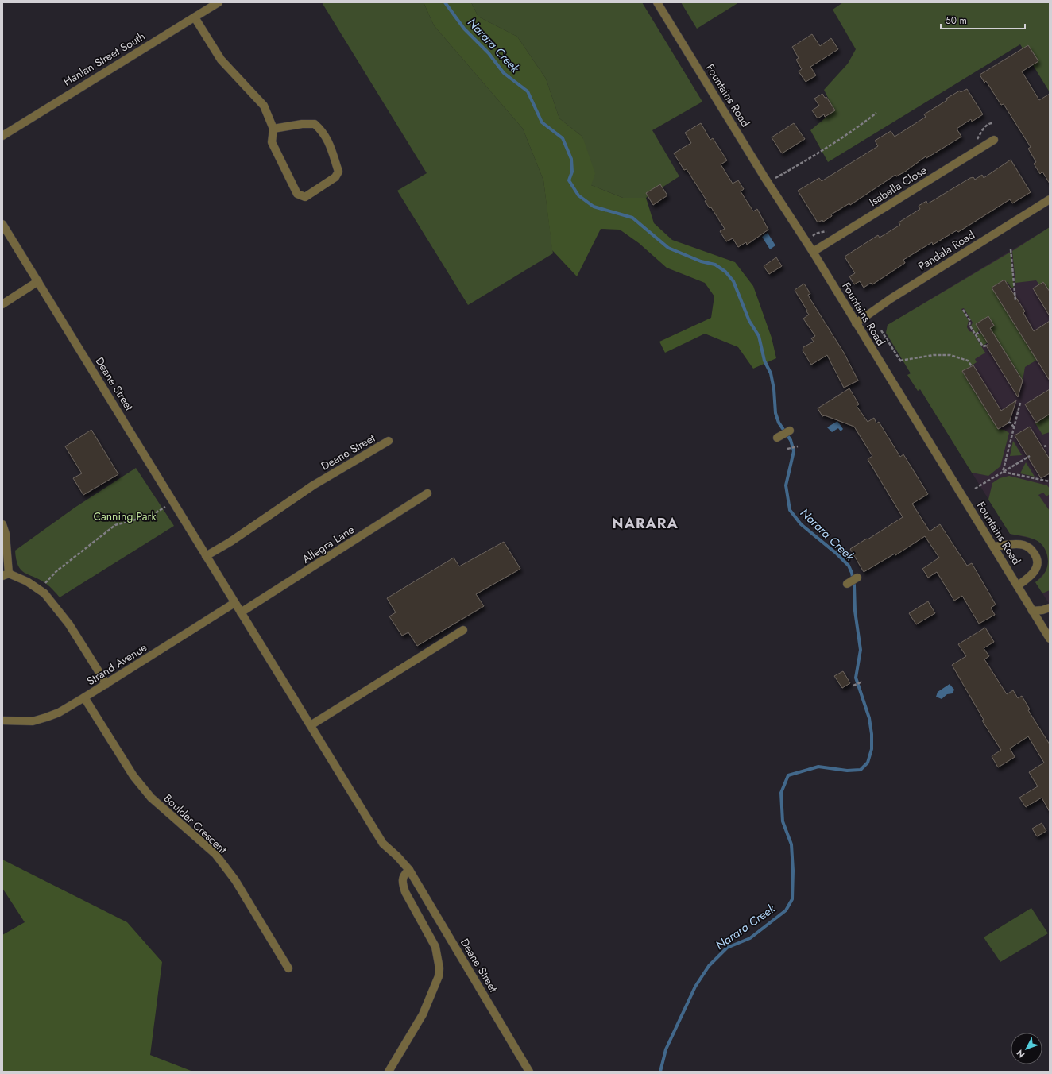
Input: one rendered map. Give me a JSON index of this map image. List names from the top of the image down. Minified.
{"streets":{"street":["Hanlan Street South","Fountains Road","Isabella Close","Pandala Road","Deane Street","Allegra Lane","Strand Avenue","Boulder Crescent"]},"crossings":[["Fountains Road","Isabella Close"],["Fountains Road","Pandala Road"],["Deane Street","Allegra Lane"],["Deane Street","Strand Avenue"],["Strand Avenue","Boulder Crescent"]],"districts":["NARARA"],"water":["Narara Creek"],"parks":["Canning Park"],"scale_bar":"50 m","north":"bottom left"}
